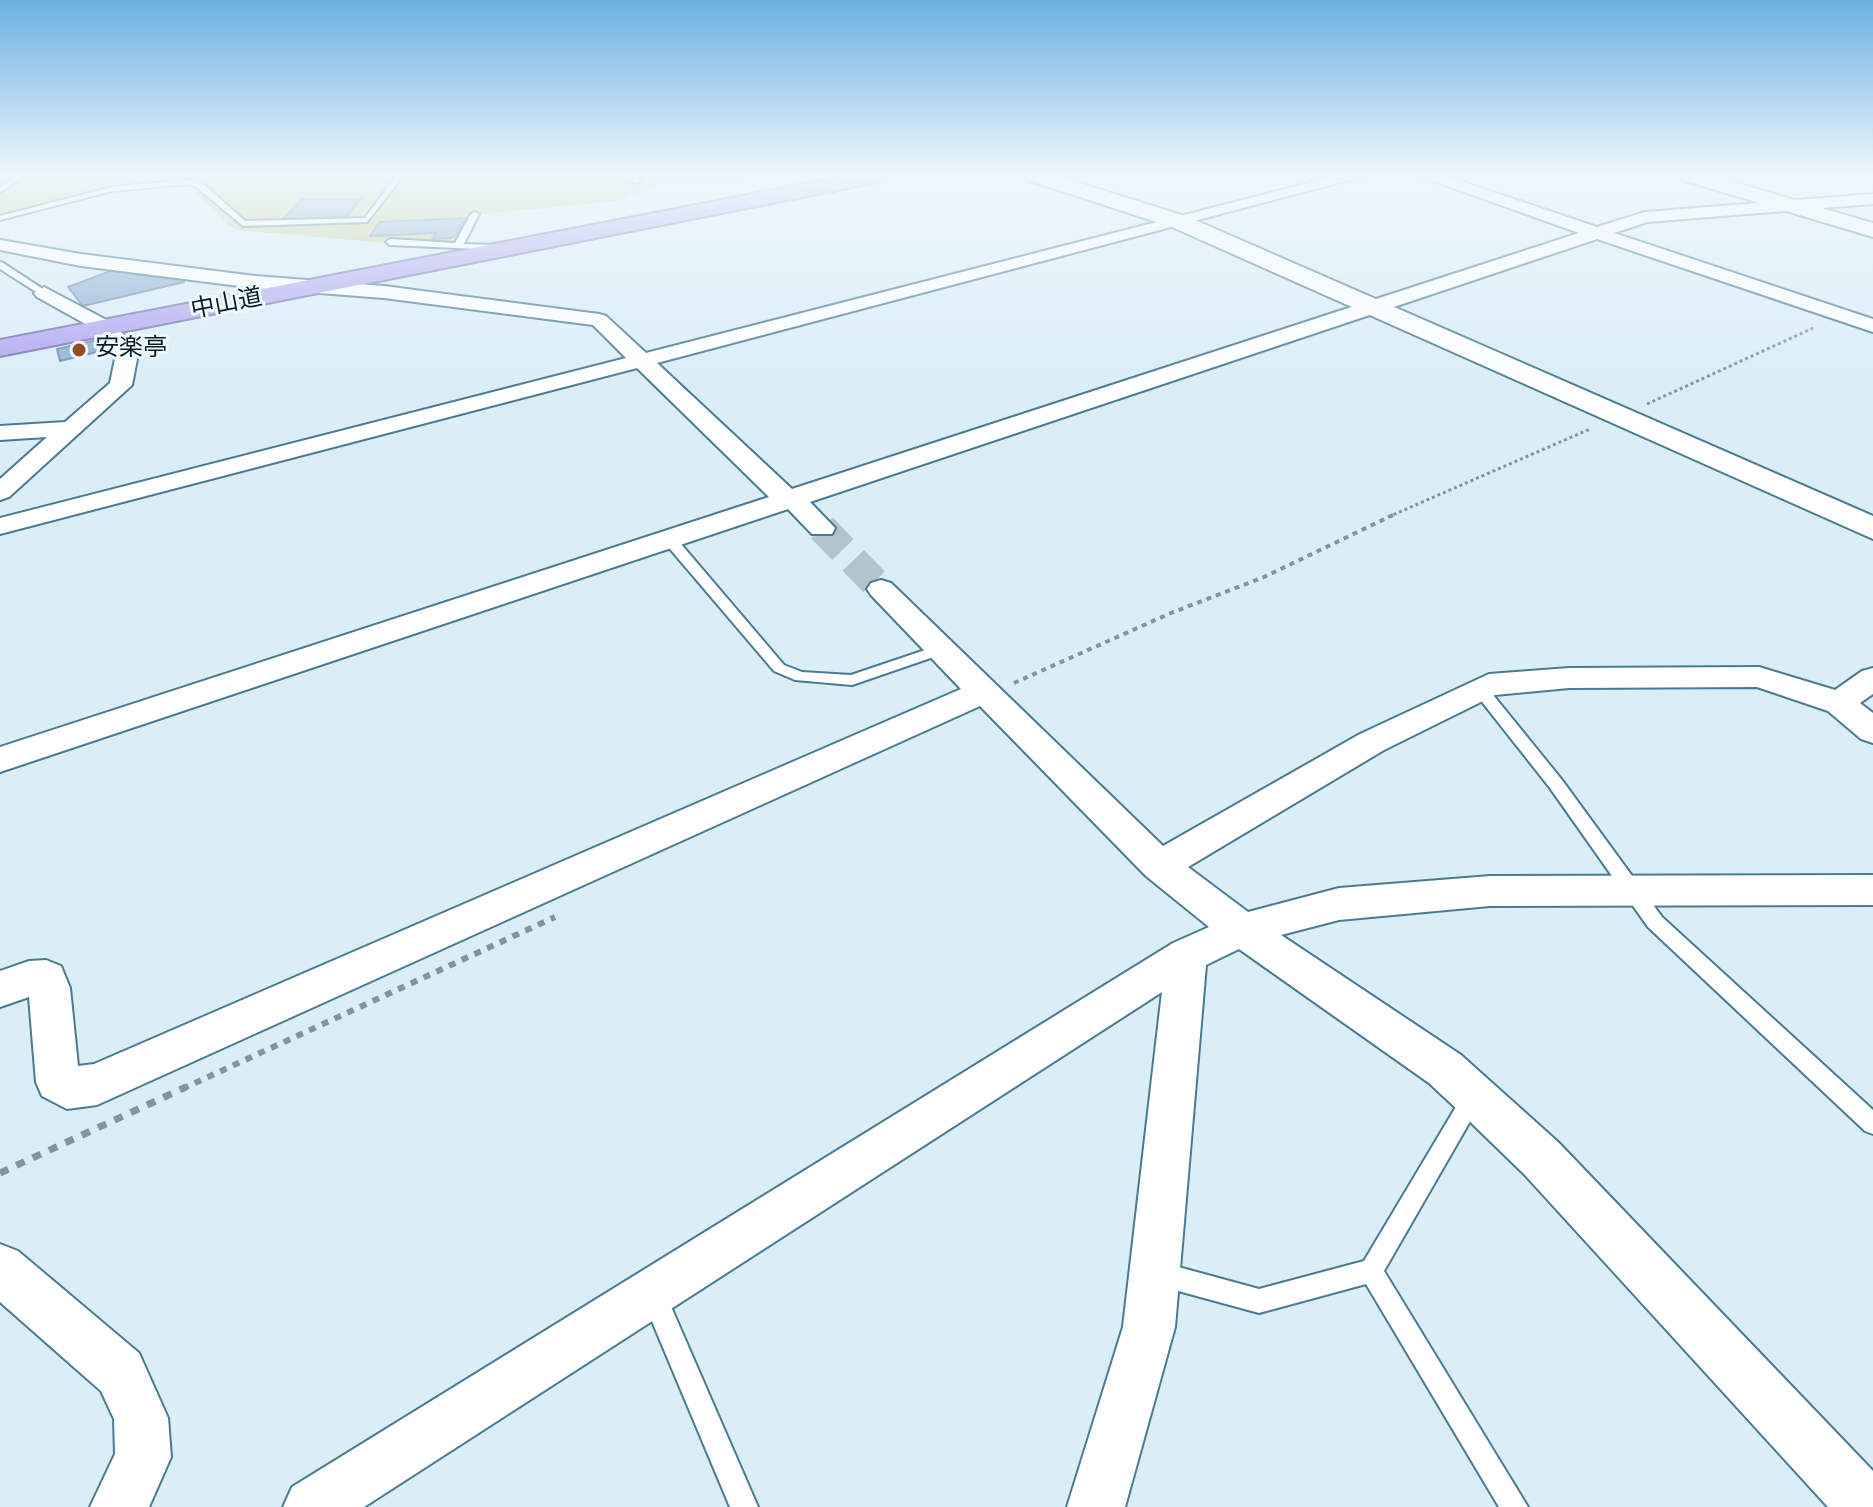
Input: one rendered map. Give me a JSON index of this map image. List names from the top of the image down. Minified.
{"streets":{"highway":["中山道"]},"places":["安楽亭"]}
